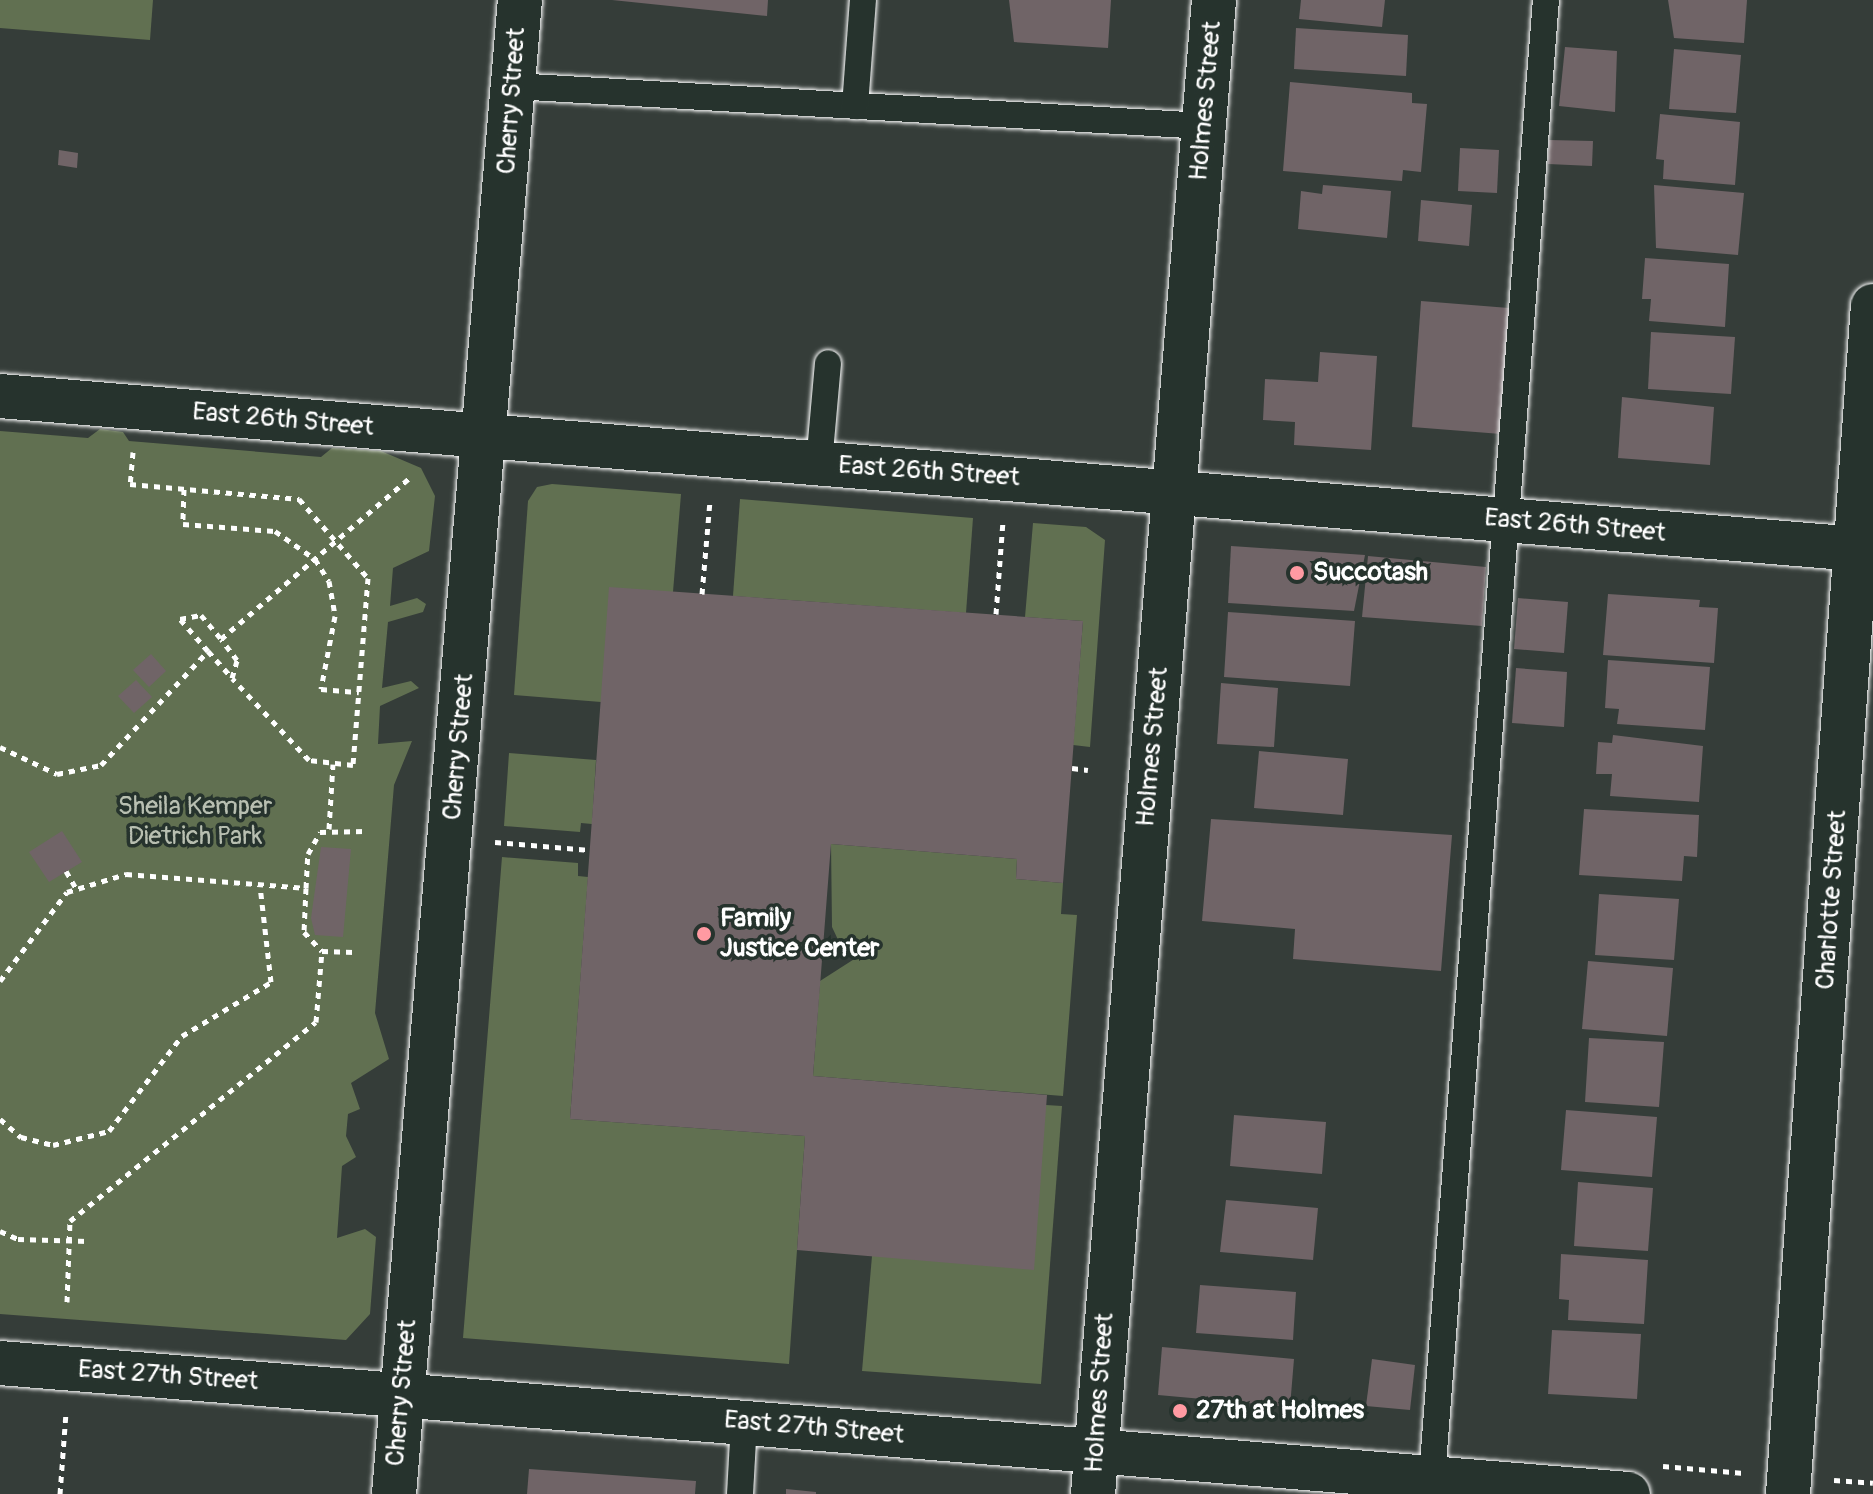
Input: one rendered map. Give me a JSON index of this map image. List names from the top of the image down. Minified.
{"streets":{"street":["Cherry Street","Holmes Street","East 26th Street","Charlotte Street","East 27th Street"]},"crossings":[["Cherry Street","East 26th Street"],["Cherry Street","East 27th Street"],["Holmes Street","East 26th Street"],["Holmes Street","East 27th Street"],["East 26th Street","Charlotte Street"]],"parks":["Sheila Kemper Dietrich Park"],"places":["Succotash","Family Justice Center","27th at Holmes"]}
